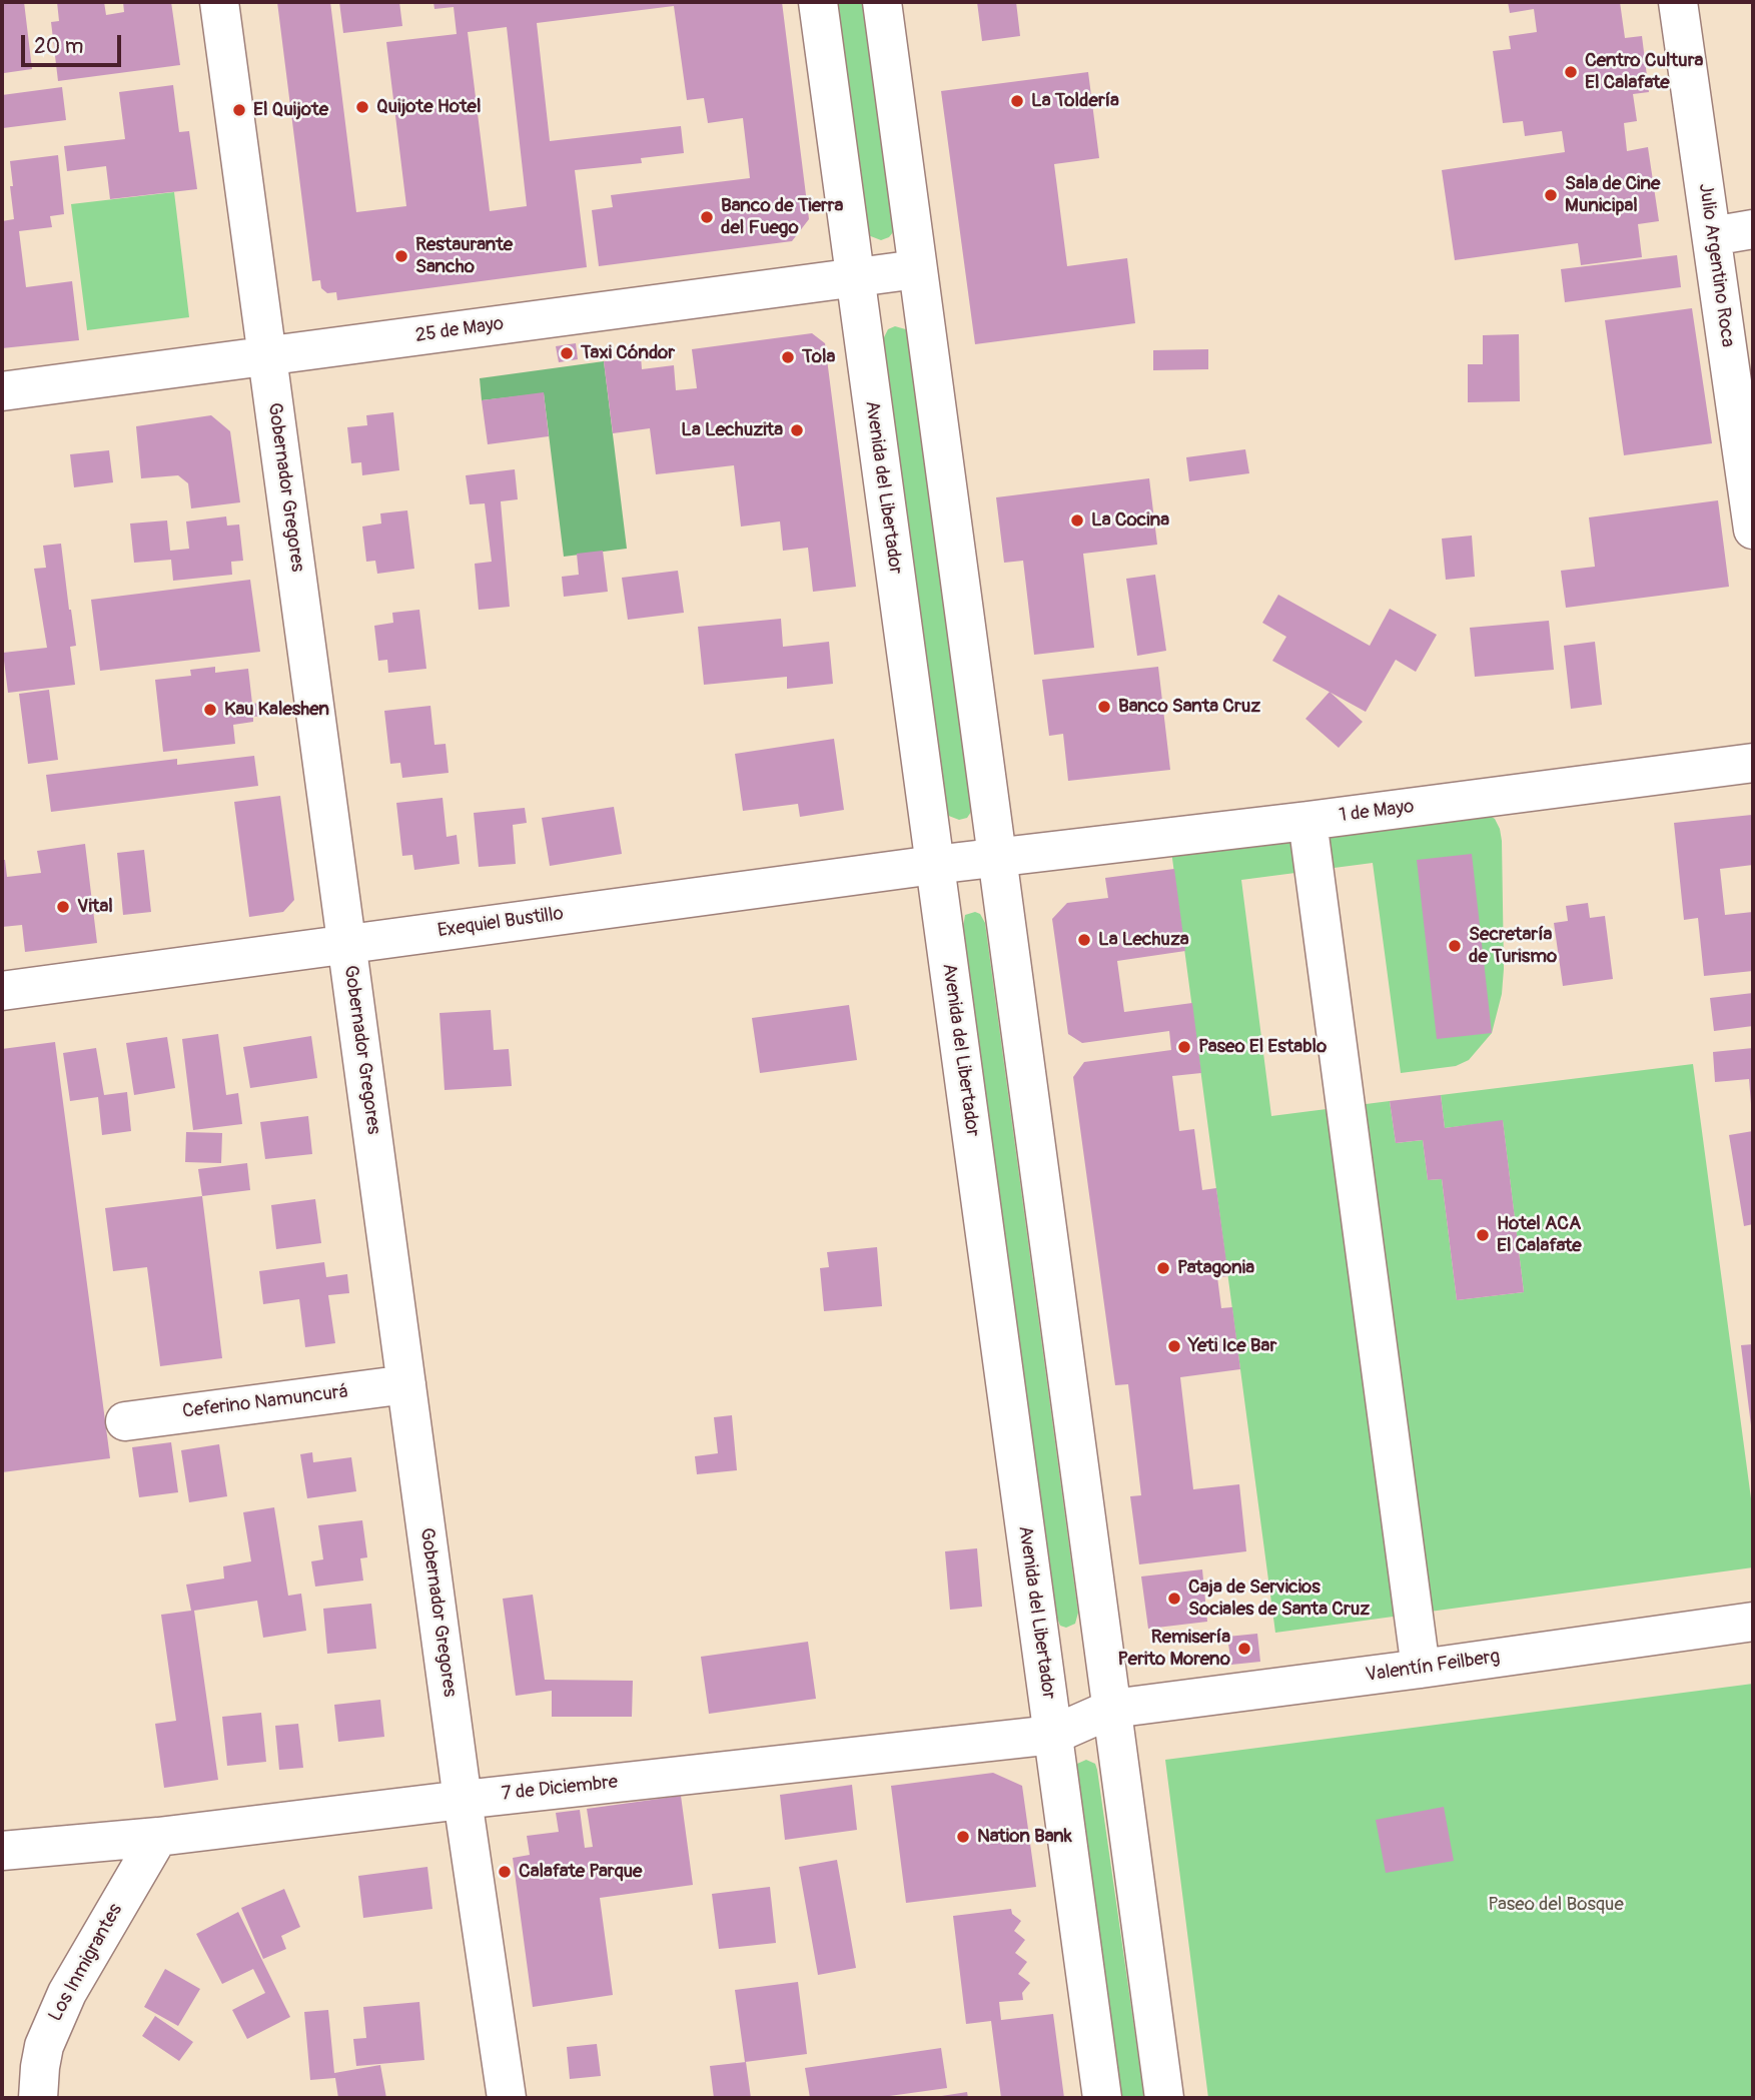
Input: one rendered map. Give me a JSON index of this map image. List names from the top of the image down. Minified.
{"streets":{"street":["Julio Argentino Roca","25 de Mayo","Gobernador Gregores","Avenida del Libertador","1 de Mayo","Exequiel Bustillo","Ceferino Namuncurá","Valentín Feilberg","7 de Diciembre","Los Inmigrantes"]},"crossings":[["25 de Mayo","Gobernador Gregores"],["25 de Mayo","Avenida del Libertador"],["Gobernador Gregores","Exequiel Bustillo"],["Gobernador Gregores","Ceferino Namuncurá"],["Gobernador Gregores","7 de Diciembre"],["Avenida del Libertador","Exequiel Bustillo"],["Avenida del Libertador","7 de Diciembre"],["1 de Mayo","Exequiel Bustillo"],["Valentín Feilberg","7 de Diciembre"],["7 de Diciembre","Los Inmigrantes"]],"parks":["Paseo del Bosque"],"places":["Centro Cultura El Calafate","La Toldería","Quijote Hotel","El Quijote","Sala de Cine Municipal","Banco de Tierra del Fuego","Restaurante Sancho","Taxi Cóndor","Tola","La Lechuzita","La Cocina","Banco Santa Cruz","Kau Kaleshen","Vital","La Lechuza","Secretaría de Turismo","Paseo El Establo","Hotel ACA El Calafate","Patagonia","Yeti Ice Bar","Caja de Servicios Sociales de Santa Cruz","Remisería Perito Moreno","Nation Bank","Calafate Parque"],"scale_bar":"20 m"}
